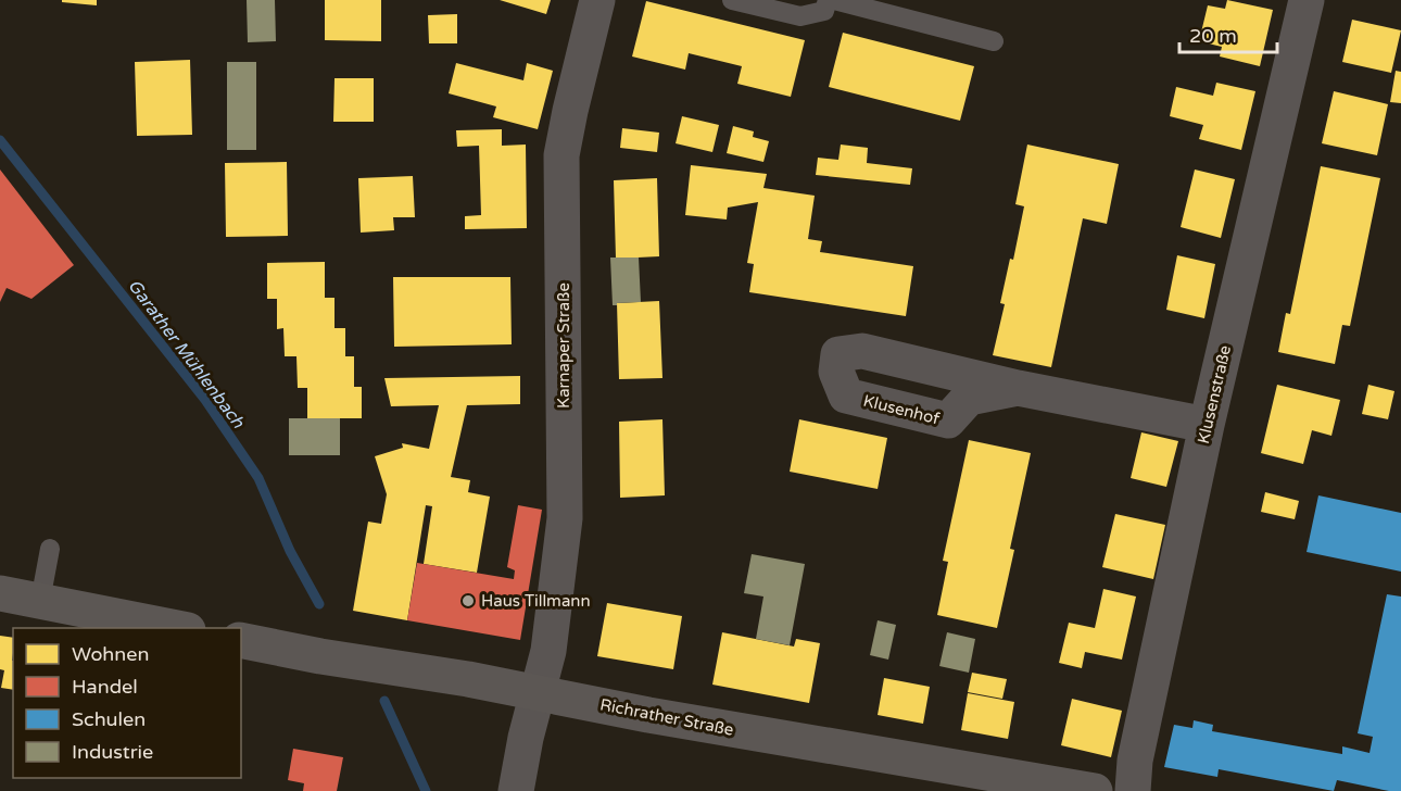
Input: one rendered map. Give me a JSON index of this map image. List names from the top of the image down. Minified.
{"streets":{"main road":["Richrather Straße"],"street":["Karnaper Straße","Klusenstraße"]},"crossings":[["Karnaper Straße","Richrather Straße"]],"water":["Garather Mühlenbach"],"places":["Haus Tillmann"],"legend":["Wohnen","Handel","Schulen","Industrie"],"scale_bar":"20 m"}
